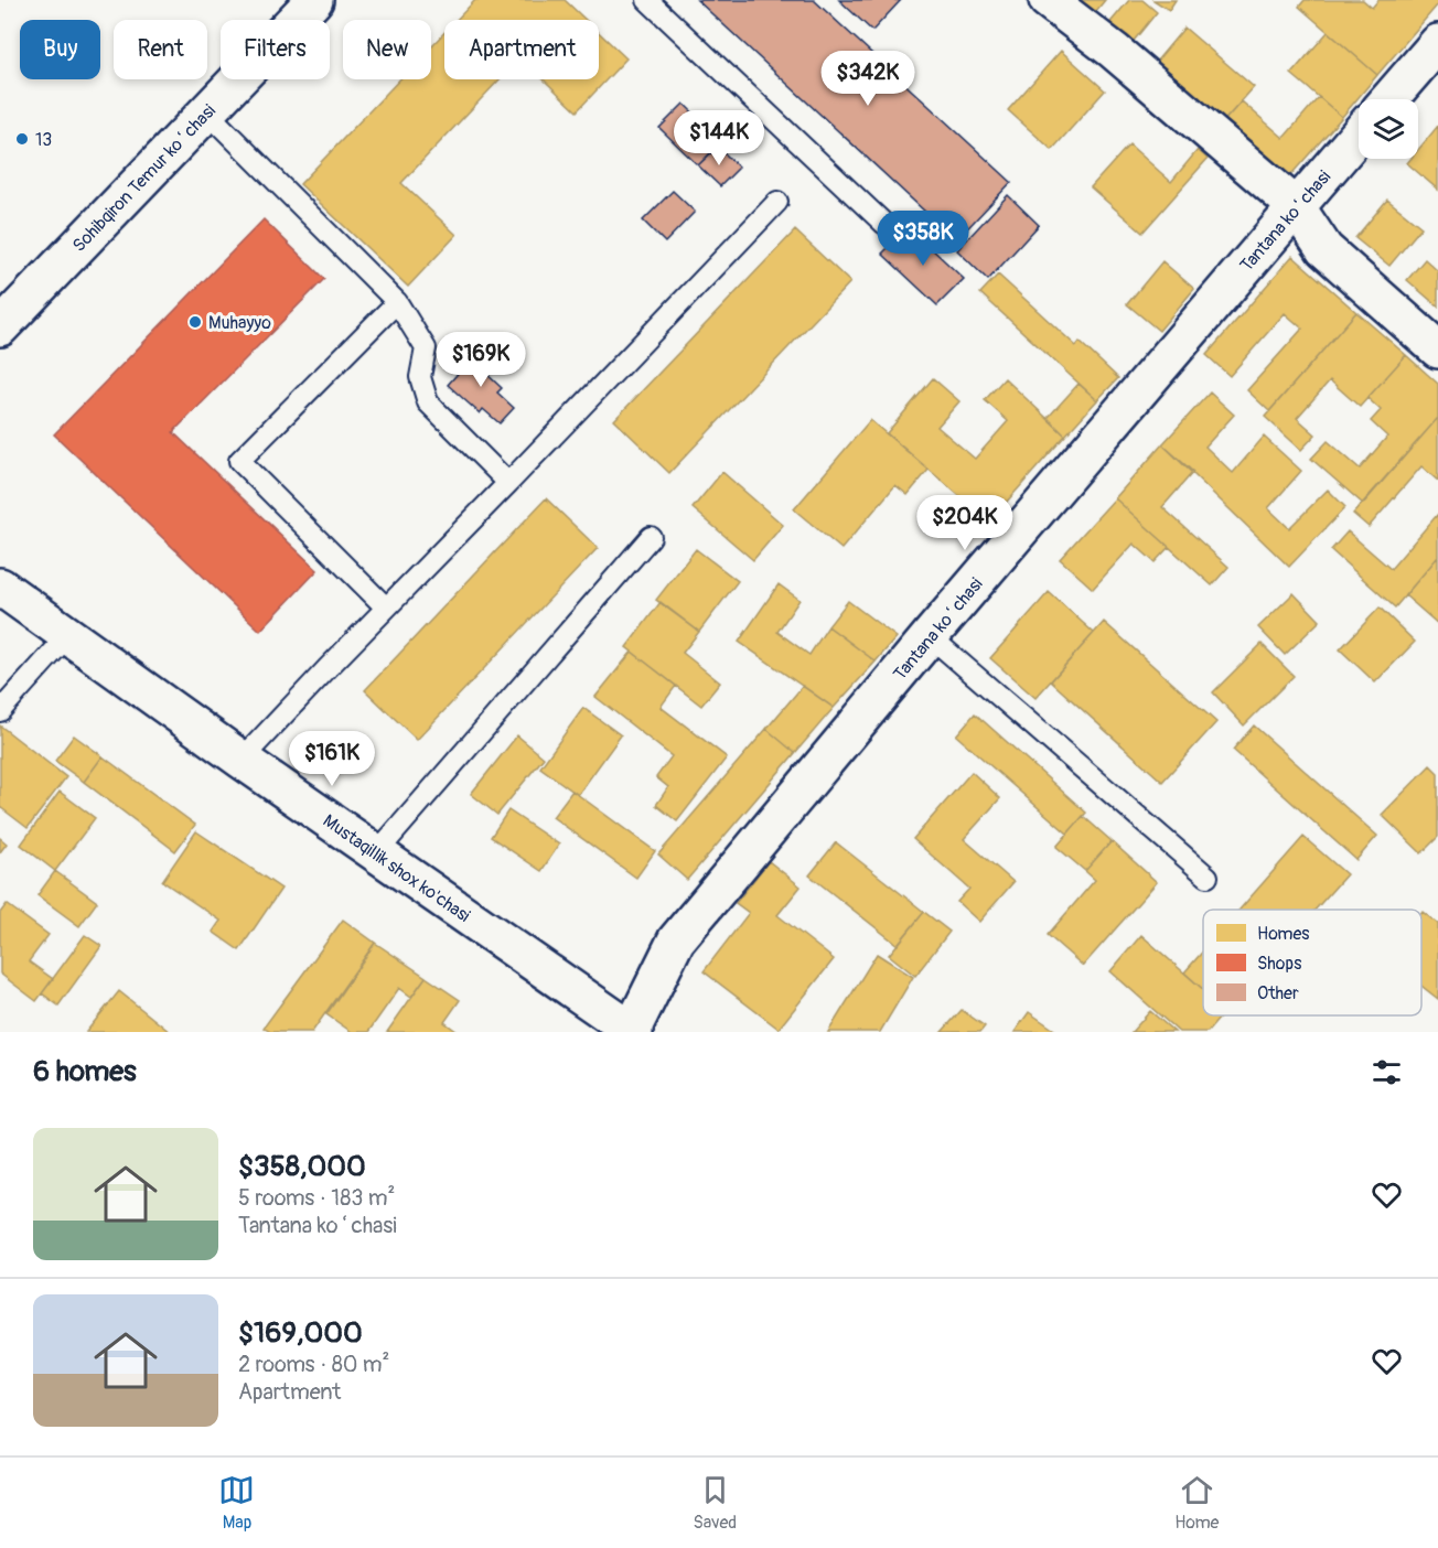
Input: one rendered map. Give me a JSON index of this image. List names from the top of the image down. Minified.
{"streets":{"street":["Sohibqiron Temur koʻchasi","Tantana koʻchasi","Mustaqillik shox ko'chasi"]},"crossings":[["Tantana koʻchasi","Mustaqillik shox ko'chasi"]],"places":["13","Muhayyo"],"legend":["Homes","Shops","Other"],"page":{"chip":["Buy","Rent","Filters","New","Apartment"],"price":["$342K","$144K","$358K","$169K","$204K","$161K"],"heading":"6 homes","list":[{"name":"$358,000","note":"5 rooms · 183 m² · Tantana koʻchasi"},{"name":"$169,000","note":"2 rooms · 80 m² · Apartment"}],"tabs":["Map","Saved","Home"]}}
